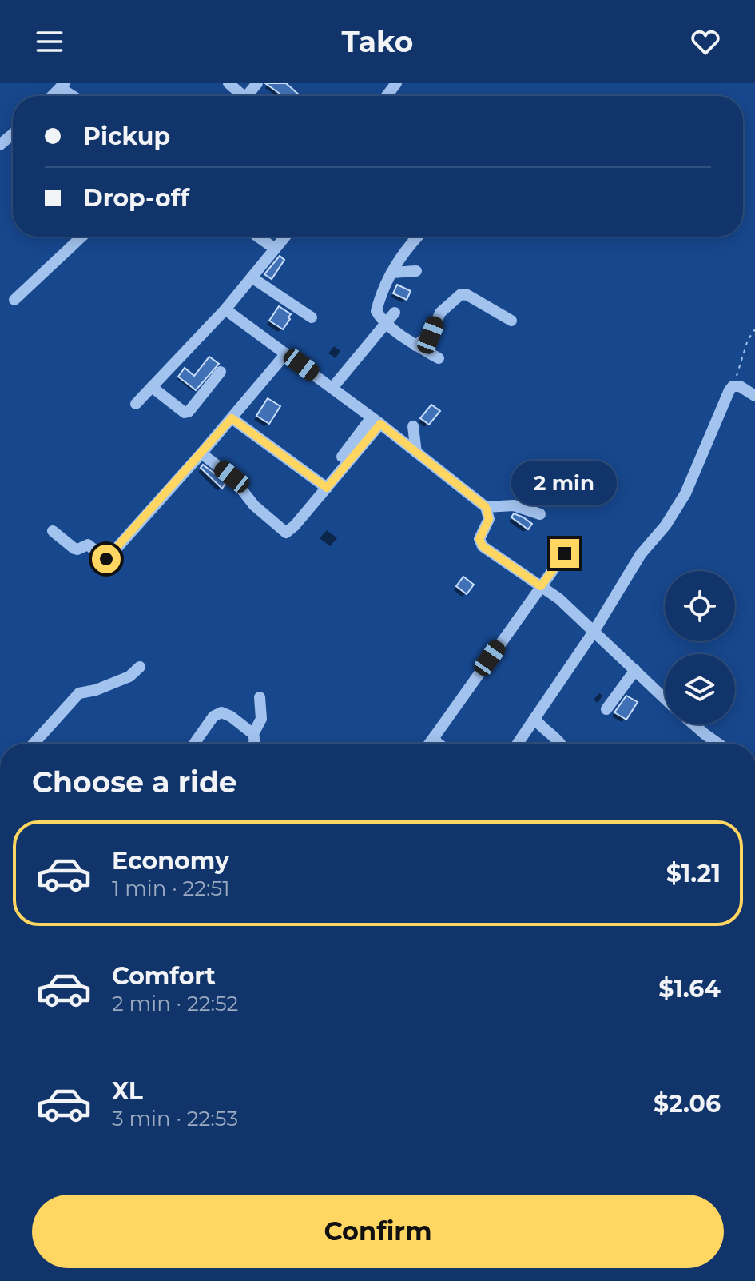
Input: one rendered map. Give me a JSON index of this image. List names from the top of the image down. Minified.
{"page":{"header":"Tako","banner":["Pickup","Drop-off"],"bubble":"2 min","heading":"Choose a ride","list":[{"name":"Economy","note":"1 min · 22:51","value":"$1.21"},{"name":"Comfort","note":"2 min · 22:52","value":"$1.64"},{"name":"XL","note":"3 min · 22:53","value":"$2.06"}],"buttons":"Confirm"}}
